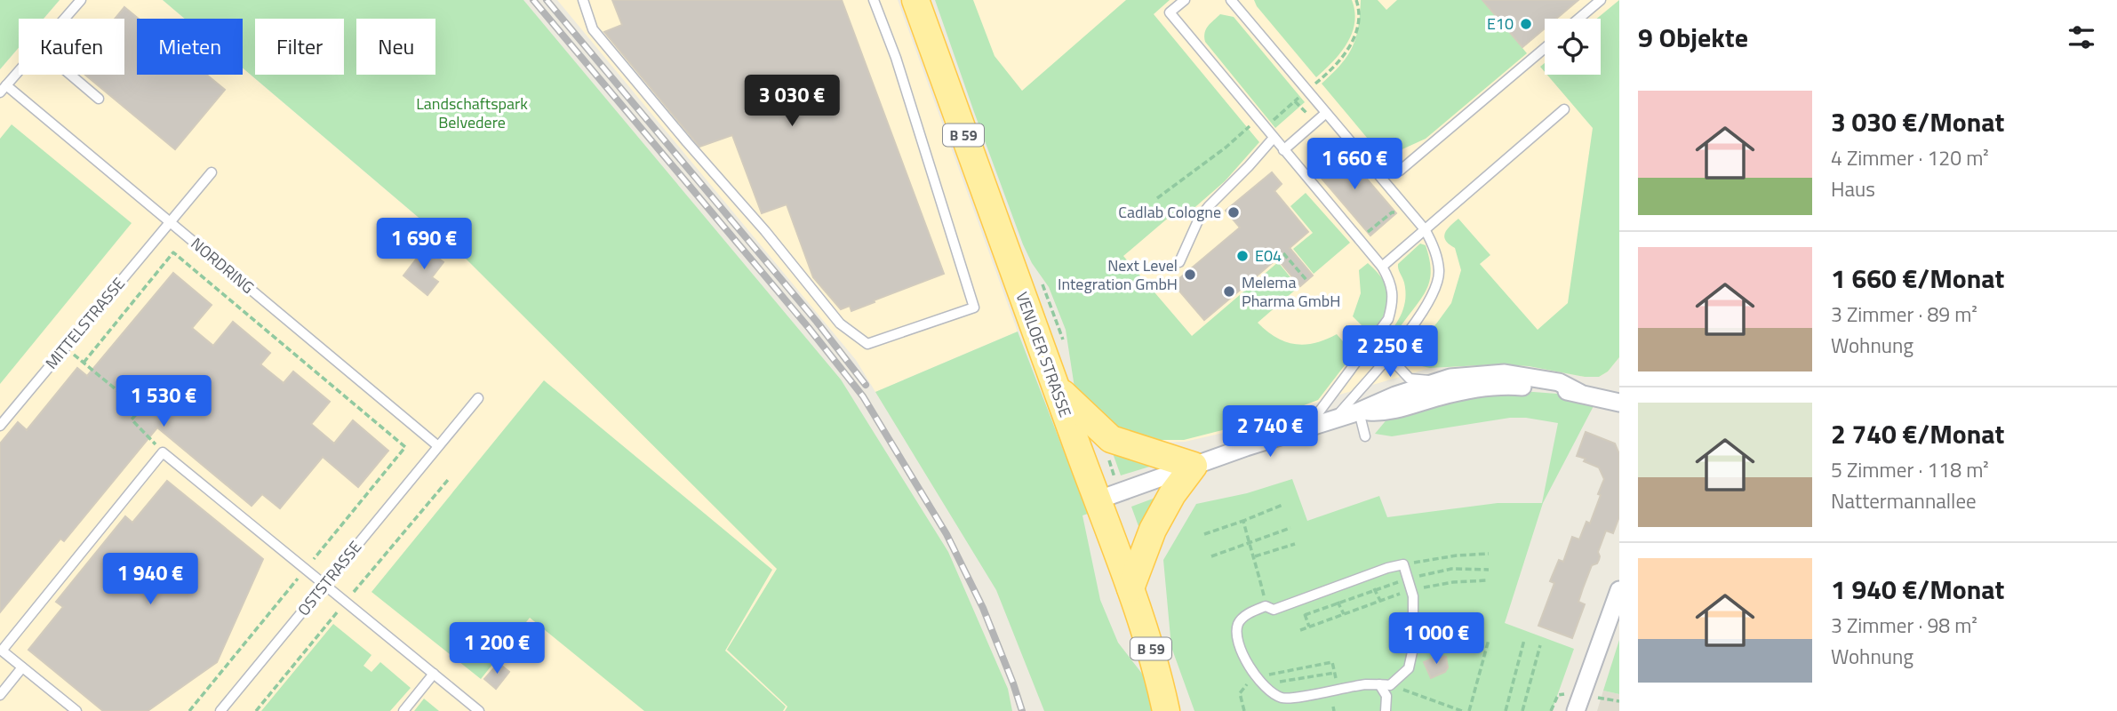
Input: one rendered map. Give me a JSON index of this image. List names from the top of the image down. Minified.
{"streets":{"main road":["B 59","VENLOER STRASSE"],"lane":["NORDRING","MITTELSTRASSE","OSTSTRASSE"]},"crossings":[["NORDRING","MITTELSTRASSE"],["NORDRING","OSTSTRASSE"]],"parks":["Landschaftspark Belvedere"],"places":["E10","Cadlab Cologne","E04","Next Level Integration GmbH","Melema Pharma GmbH"],"page":{"heading":"9 Objekte","chip":["Kaufen","Mieten","Filter","Neu"],"price":["3 030 €","1 660 €","1 690 €","2 250 €","1 530 €","2 740 €","1 940 €","1 000 €","1 200 €"],"list":[{"name":"3 030 €/Monat","note":"4 Zimmer · 120 m² · Haus"},{"name":"1 660 €/Monat","note":"3 Zimmer · 89 m² · Wohnung"},{"name":"2 740 €/Monat","note":"5 Zimmer · 118 m² · Nattermannallee"},{"name":"1 940 €/Monat","note":"3 Zimmer · 98 m² · Wohnung"}]}}
